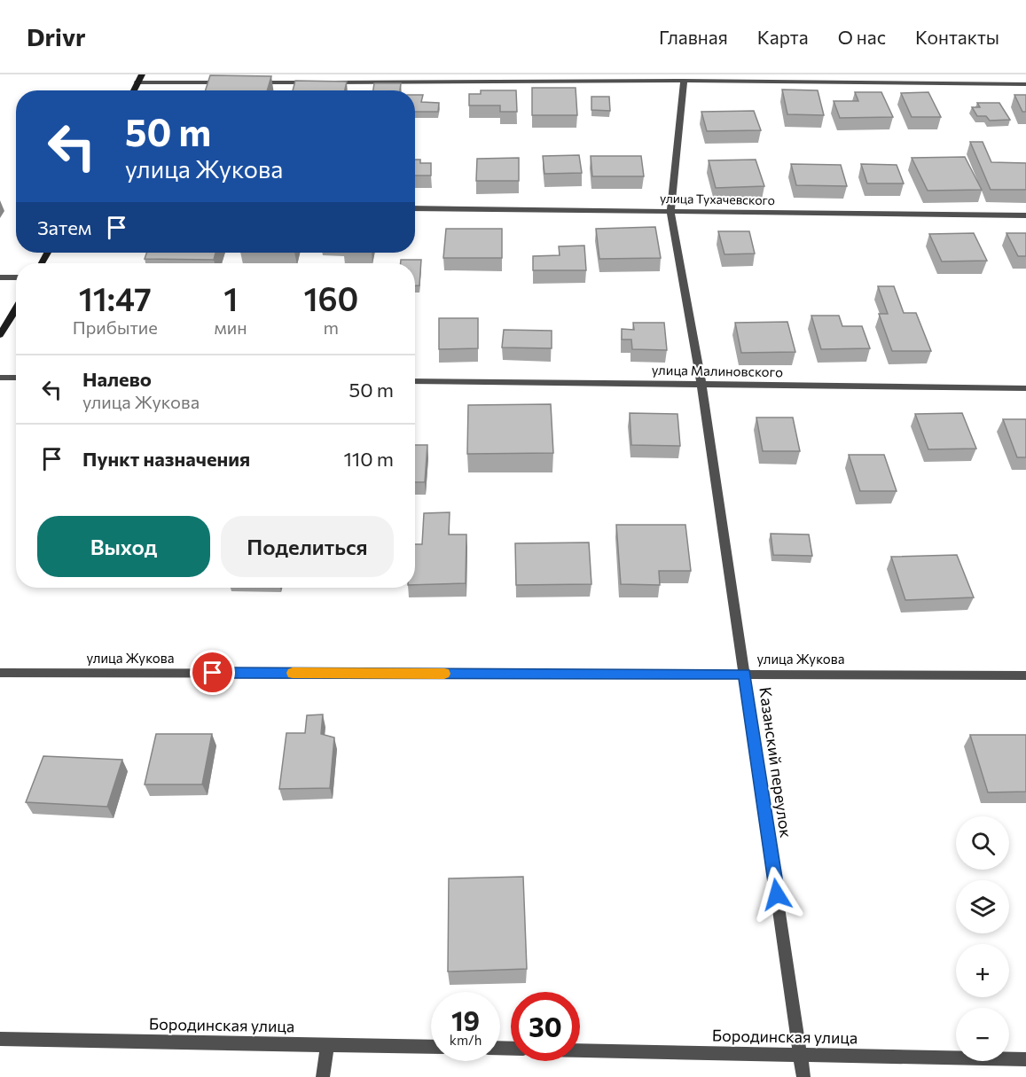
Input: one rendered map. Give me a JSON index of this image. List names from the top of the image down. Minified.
{"streets":{"street":["улица Тухачевского","улица Малиновского","улица Жукова","Казанский переулок","Бородинская улица"]},"crossings":[["улица Тухачевского","Казанский переулок"],["улица Малиновского","Казанский переулок"],["улица Жукова","Казанский переулок"],["Казанский переулок","Бородинская улица"]],"page":{"header":"Drivr","nav":["Главная","Карта","О нас","Контакты"],"turn":["50 m","улица Жукова"],"then":"Затем","eta":["11:47","Прибытие","1","мин","160","m"],"list":[{"name":"Налево","note":"улица Жукова","value":"50 m"},{"name":"Пункт назначения","value":"110 m"}],"buttons":["Выход","Поделиться"],"map_buttons":["+","−"],"speed":"19 km/h","limit":"30"}}
